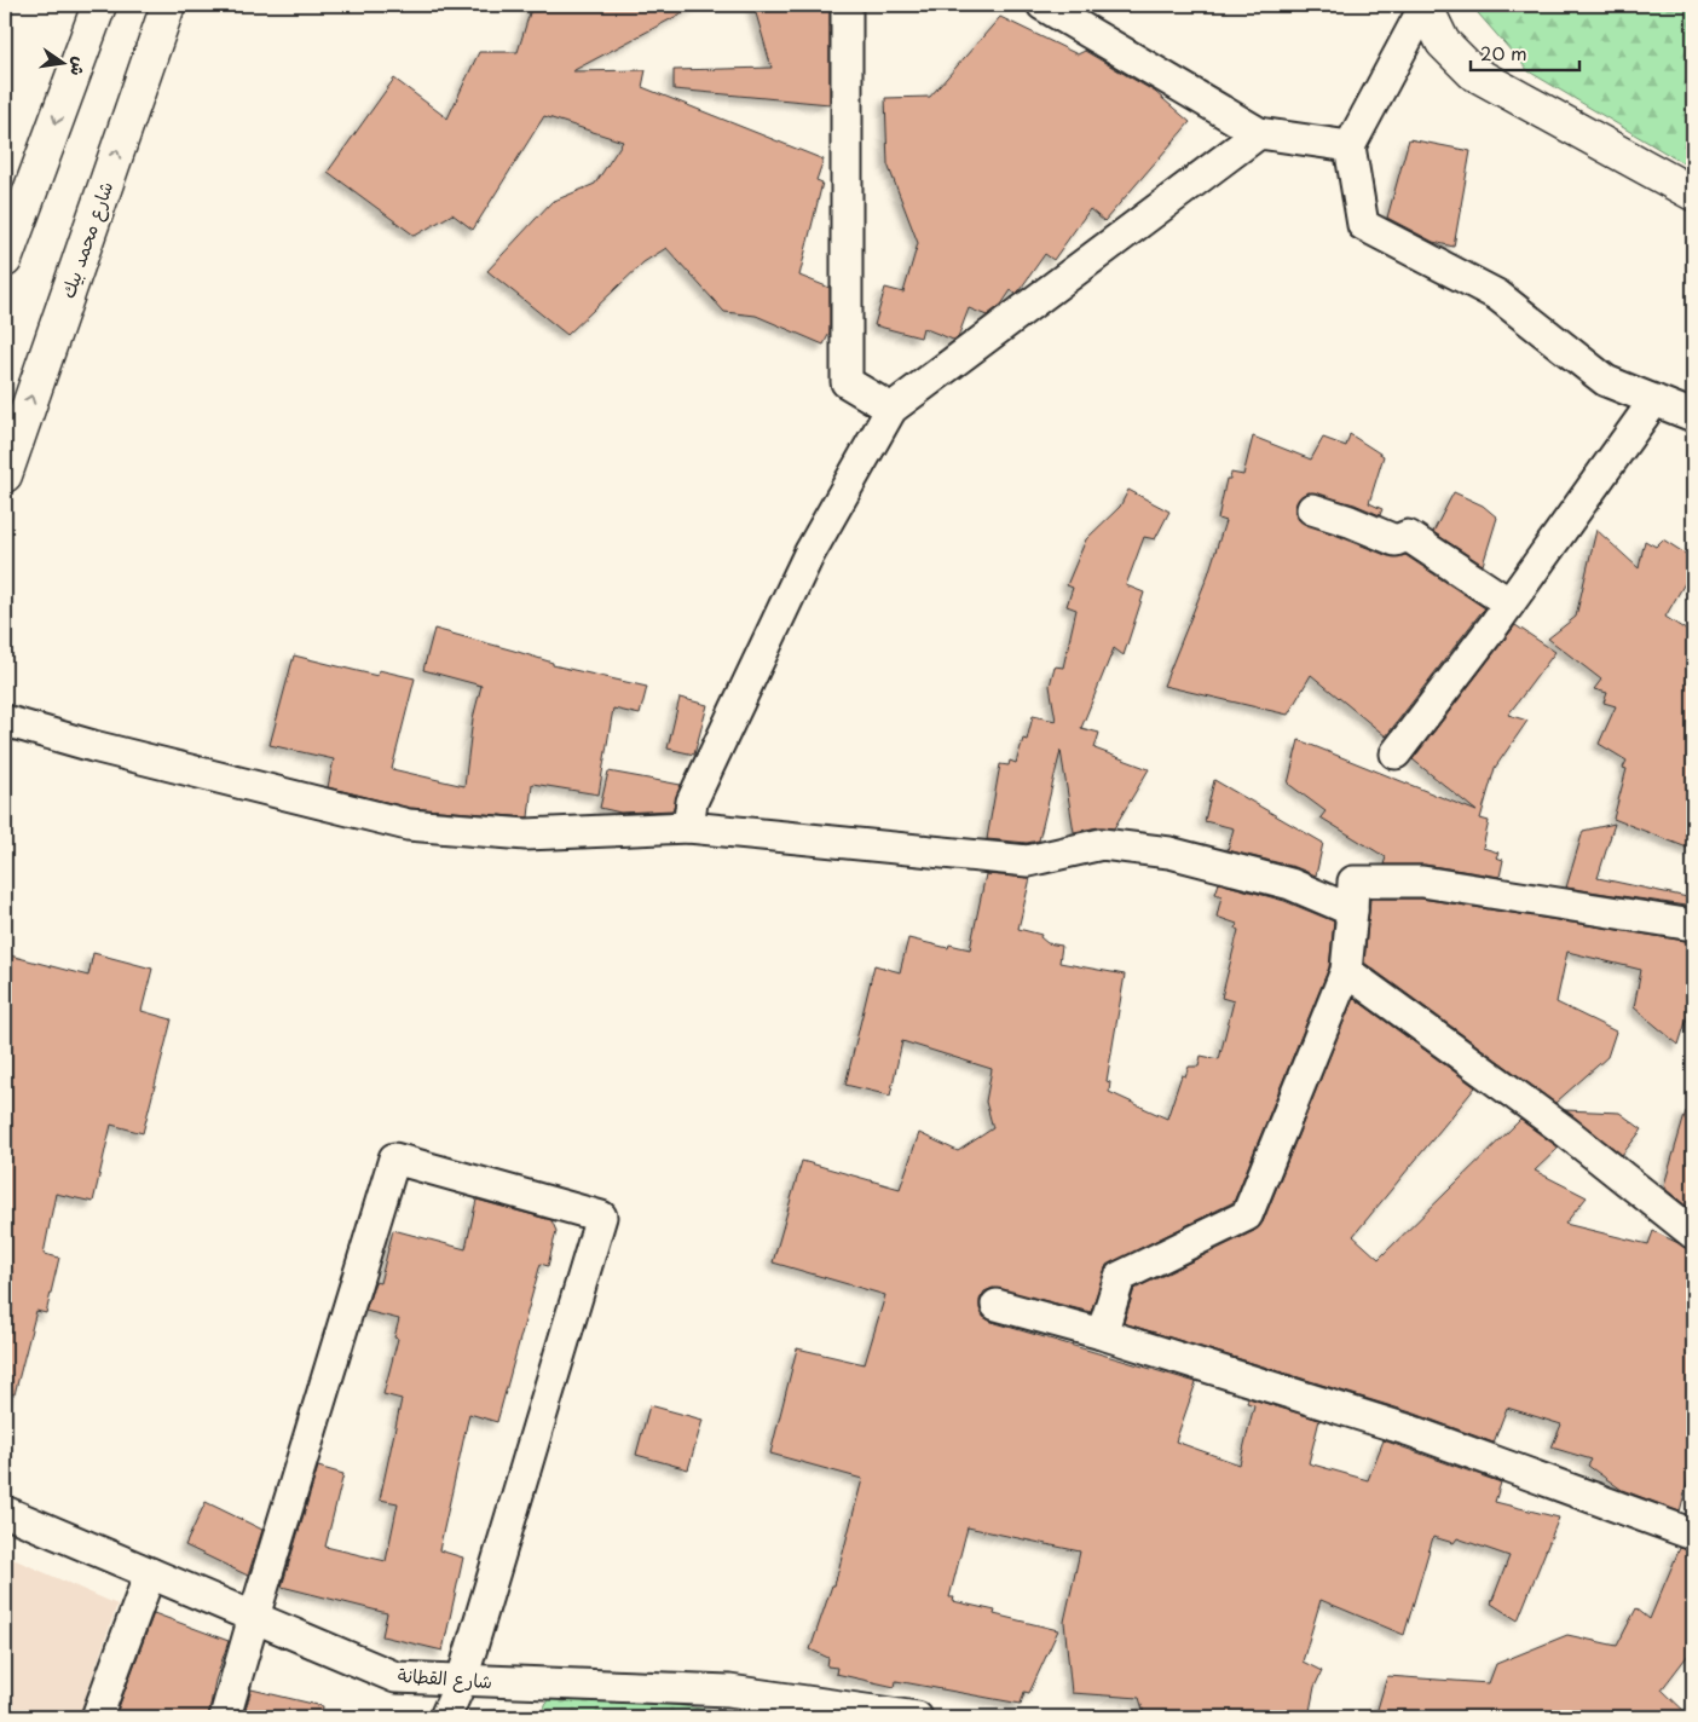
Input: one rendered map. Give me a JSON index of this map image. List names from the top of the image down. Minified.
{"streets":{"main road":["شارع محمد بيك"],"street":["شارع القطانة"]},"scale_bar":"20 m","north":"right"}
